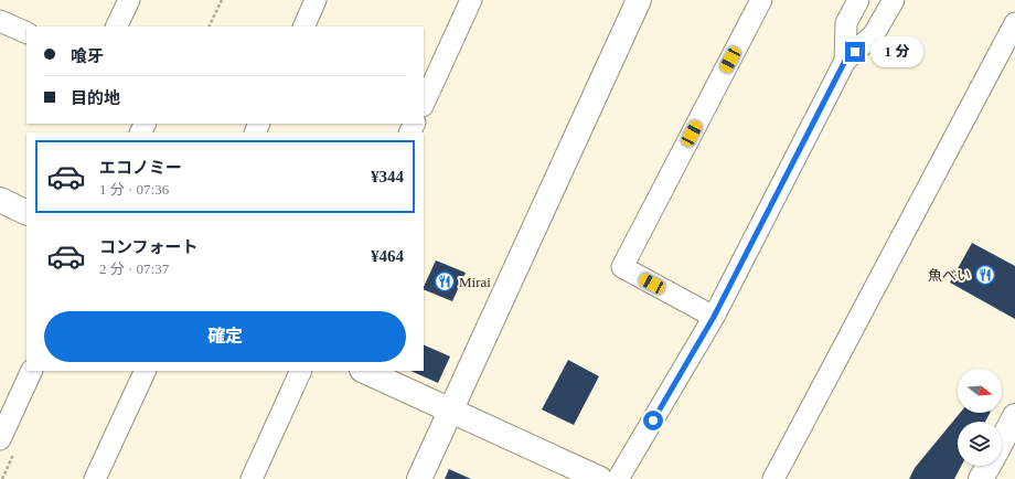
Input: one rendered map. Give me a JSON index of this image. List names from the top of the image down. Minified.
{"places":{"restaurant":["魚べい","Mirai"]},"north":"right","page":{"banner":["喰牙","目的地"],"bubble":"1 分","list":[{"name":"エコノミー","note":"1 分 · 07:36","value":"¥344"},{"name":"コンフォート","note":"2 分 · 07:37","value":"¥464"}],"buttons":"確定"}}
